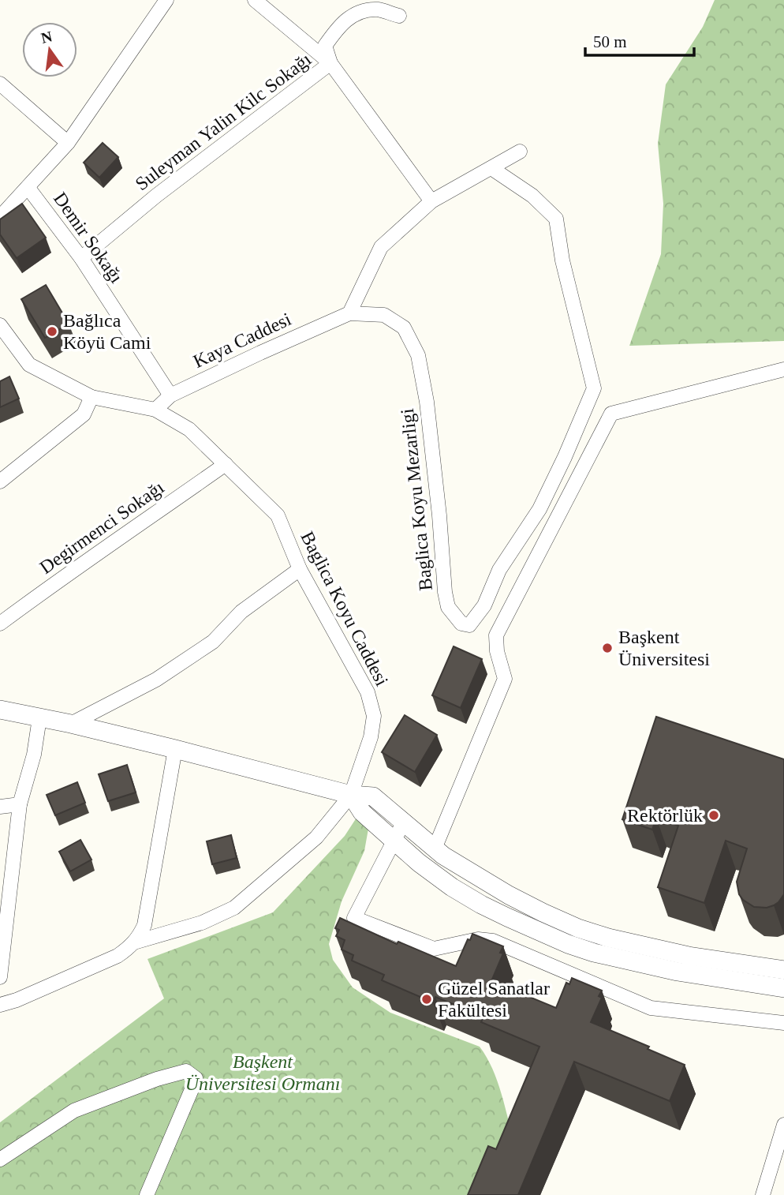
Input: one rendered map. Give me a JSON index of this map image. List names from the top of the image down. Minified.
{"streets":{"street":["Suleyman Yalin Kilc Sokağı","Demir Sokağı","Kaya Caddesi","Baglica Koyu Mezarligi","Degirmenci Sokağı","Baglica Koyu Caddesi"]},"crossings":[["Suleyman Yalin Kilc Sokağı","Demir Sokağı"],["Demir Sokağı","Kaya Caddesi"],["Kaya Caddesi","Baglica Koyu Mezarligi"],["Kaya Caddesi","Baglica Koyu Caddesi"],["Degirmenci Sokağı","Baglica Koyu Caddesi"]],"parks":["Başkent Üniversitesi Ormanı"],"places":["Bağlıca Köyü Cami","Başkent Üniversitesi","Rektörlük","Güzel Sanatlar Fakültesi"],"scale_bar":"50 m","north":"top"}
